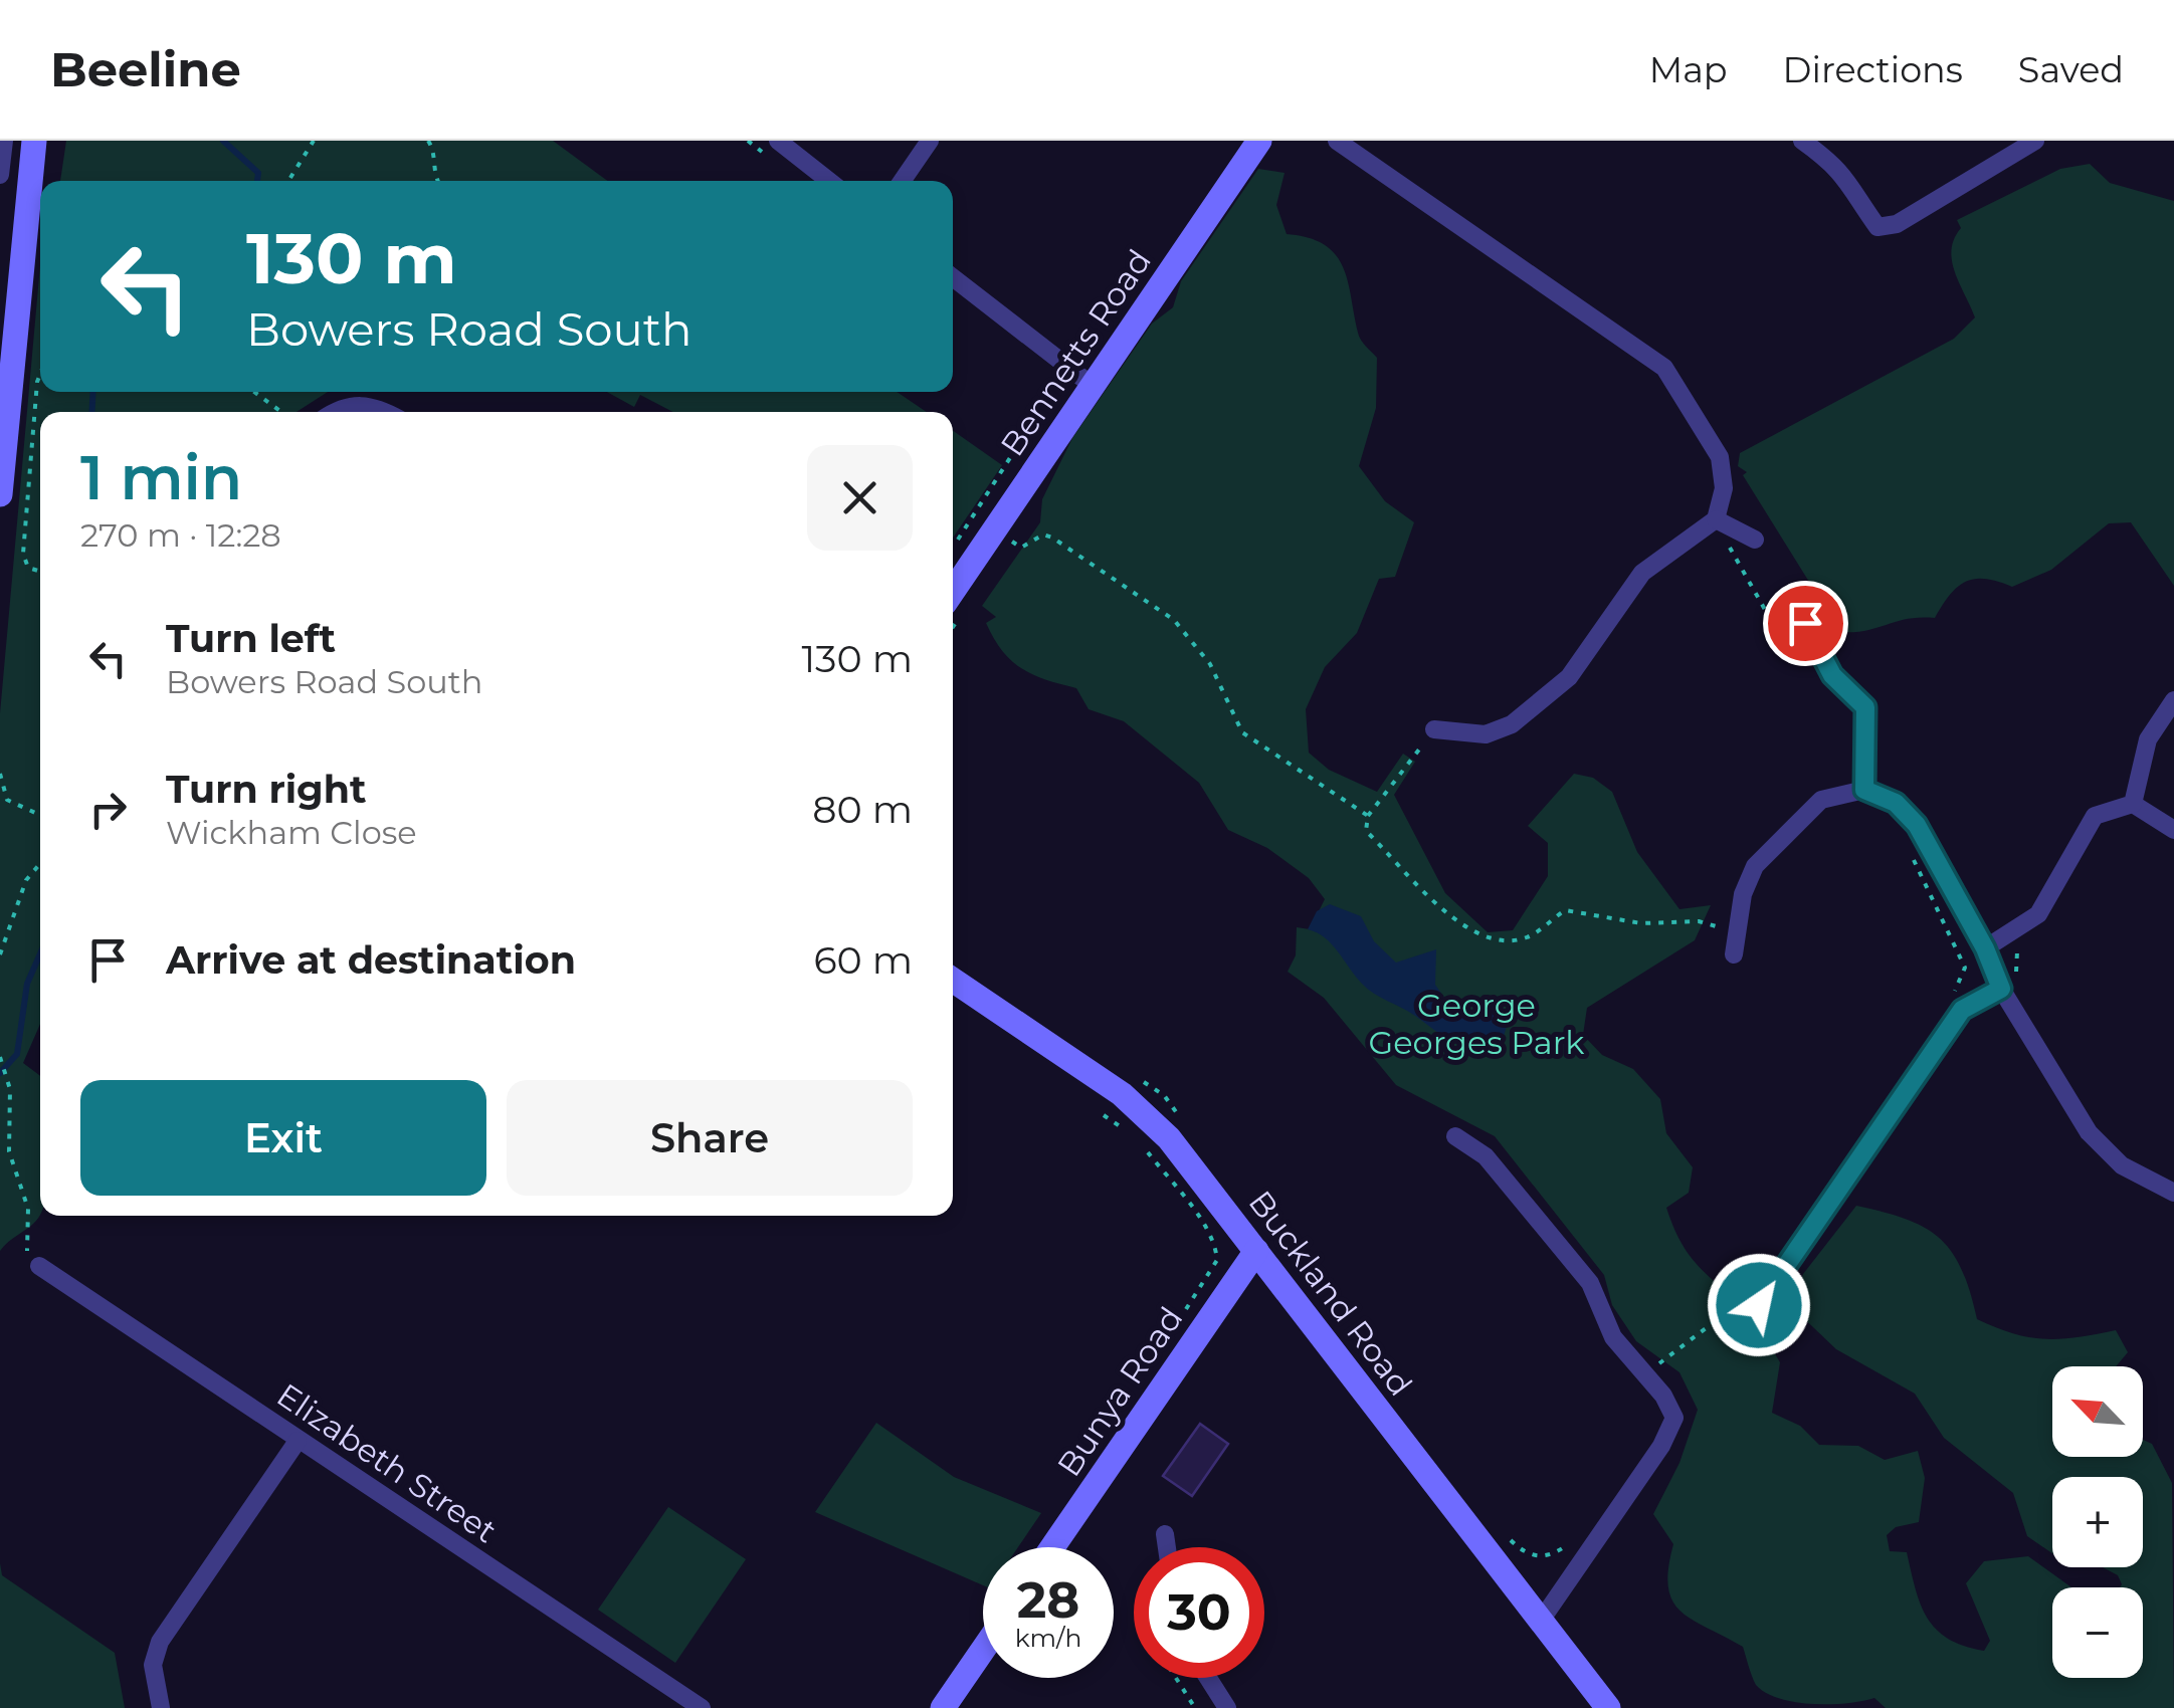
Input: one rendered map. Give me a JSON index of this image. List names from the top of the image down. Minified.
{"streets":{"street":["Bennetts Road","Buckland Road","Bunya Road","Elizabeth Street"]},"crossings":[["Buckland Road","Bunya Road"]],"parks":["George Georges Park"],"north":"top left","page":{"header":"Beeline","nav":["Map","Directions","Saved"],"turn":["130 m","Bowers Road South"],"heading":["1 min","270 m · 12:28"],"list":[{"name":"Turn left","note":"Bowers Road South","value":"130 m"},{"name":"Turn right","note":"Wickham Close","value":"80 m"},{"name":"Arrive at destination","value":"60 m"}],"buttons":["Exit","Share"],"map_buttons":["+","−"],"speed":"28 km/h","limit":"30"}}
